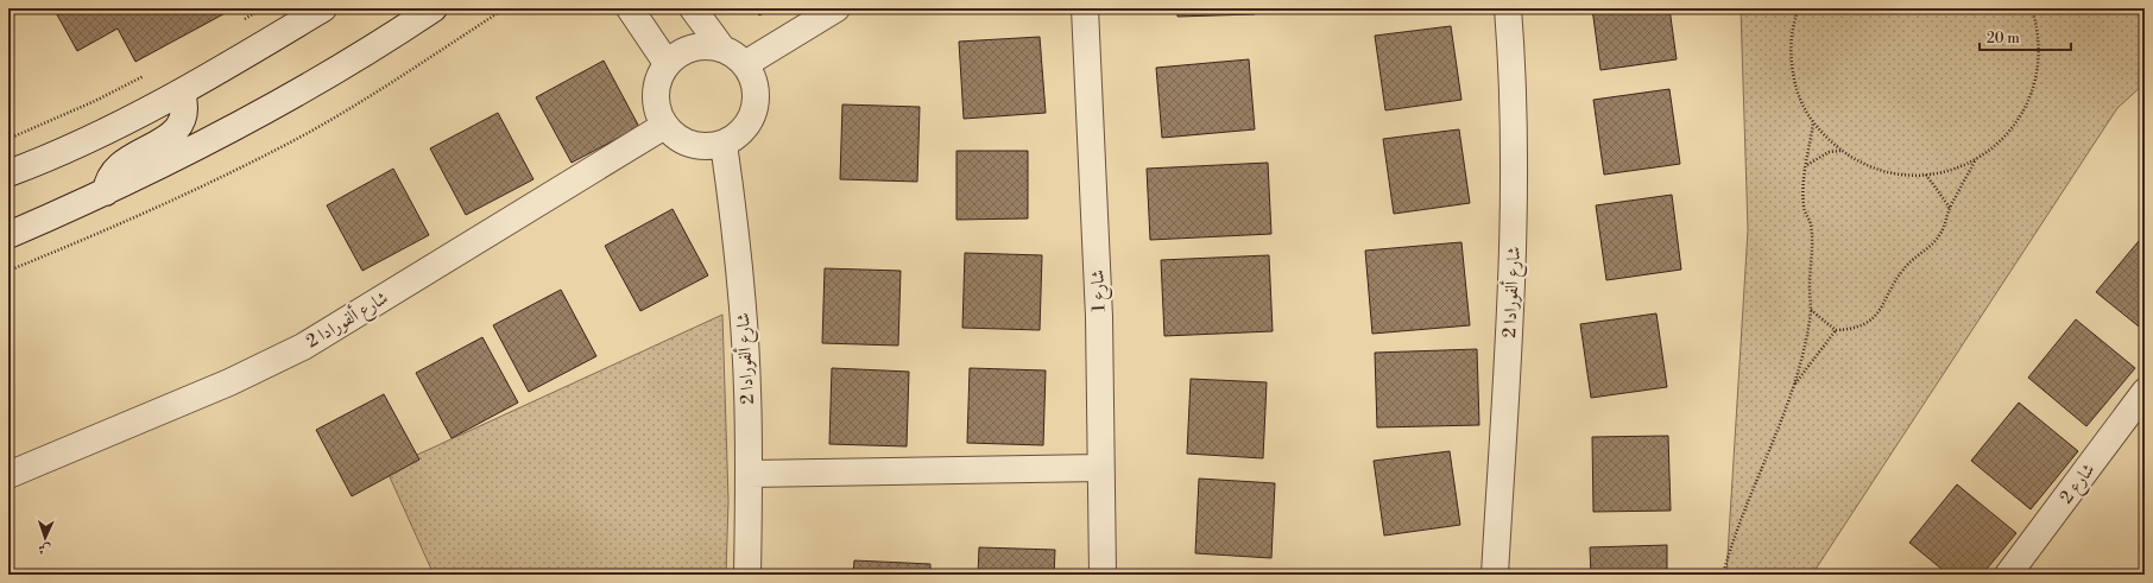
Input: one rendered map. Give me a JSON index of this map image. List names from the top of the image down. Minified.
{"streets":{"street":["شارع 1","شارع ألفورادا 2","شارع 2"]},"scale_bar":"20 m","north":"bottom"}
